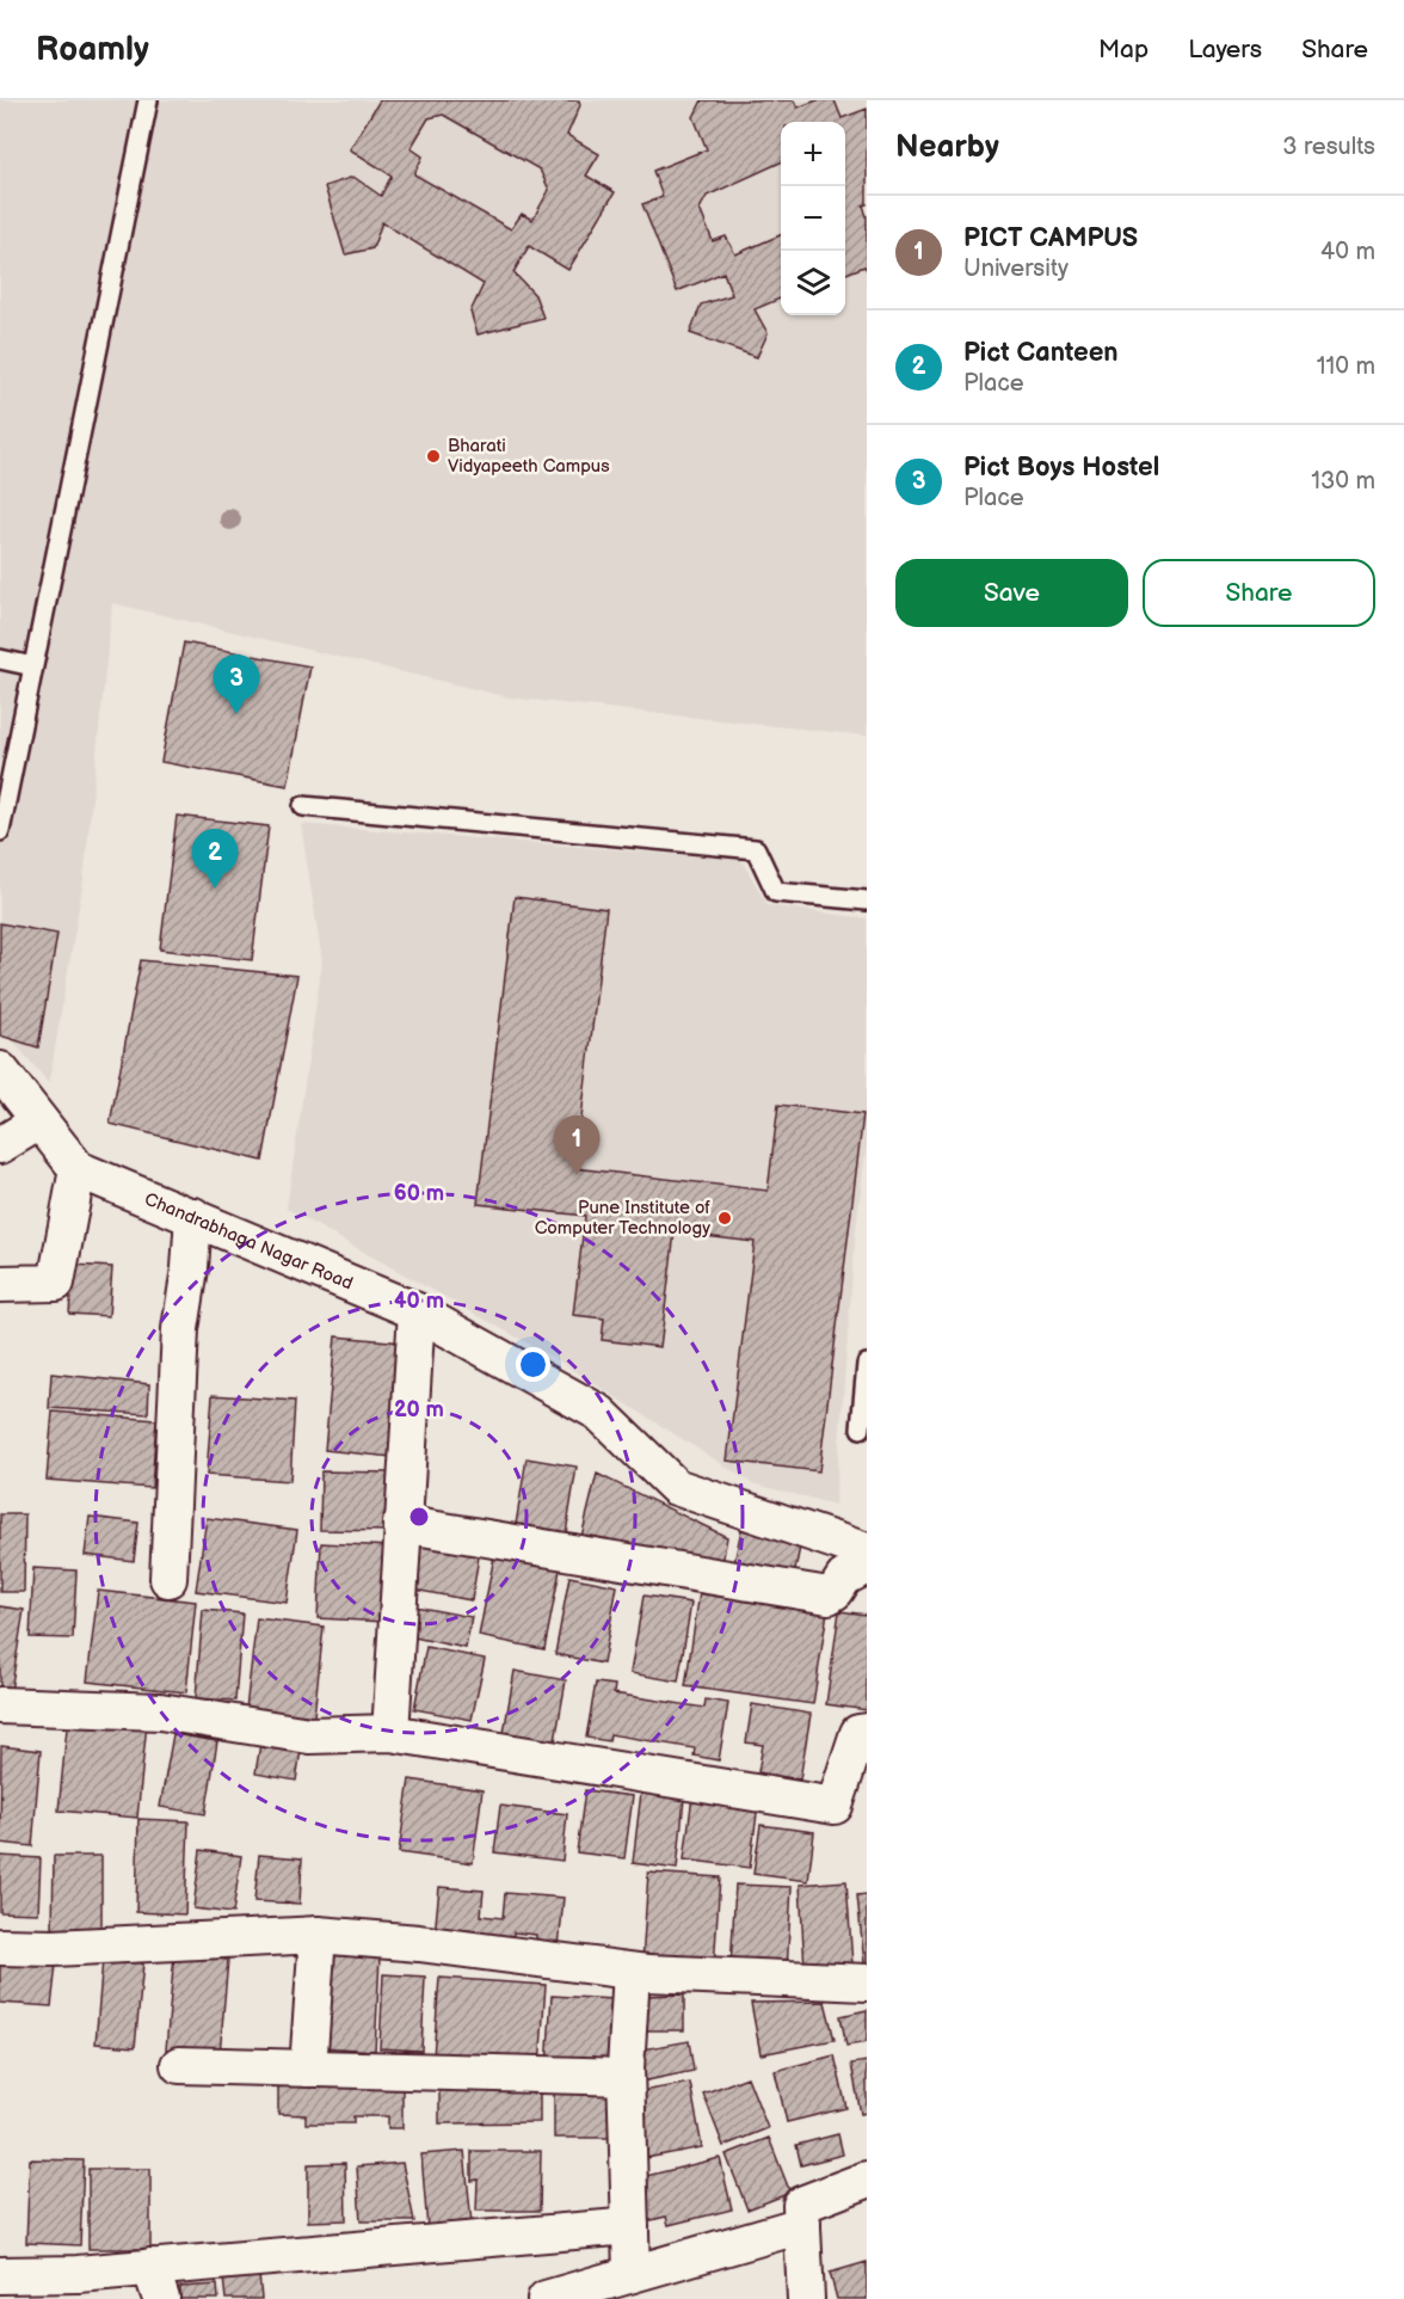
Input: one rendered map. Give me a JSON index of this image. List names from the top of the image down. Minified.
{"streets":{"street":["Chandrabhaga Nagar Road"]},"places":["Bharati Vidyapeeth Campus","Pune Institute of Computer Technology"],"page":{"header":"Roamly","nav":["Map","Layers","Share"],"heading":["Nearby","3 results"],"map_buttons":["+","−"],"list":[{"mark":"1","name":"PICT CAMPUS","note":"University","value":"40 m"},{"mark":"2","name":"Pict Canteen","note":"Place","value":"110 m"},{"mark":"3","name":"Pict Boys Hostel","note":"Place","value":"130 m"}],"buttons":["Save","Share"],"pins":["3","2","1"]},"rings":["60 m","40 m","20 m"]}
